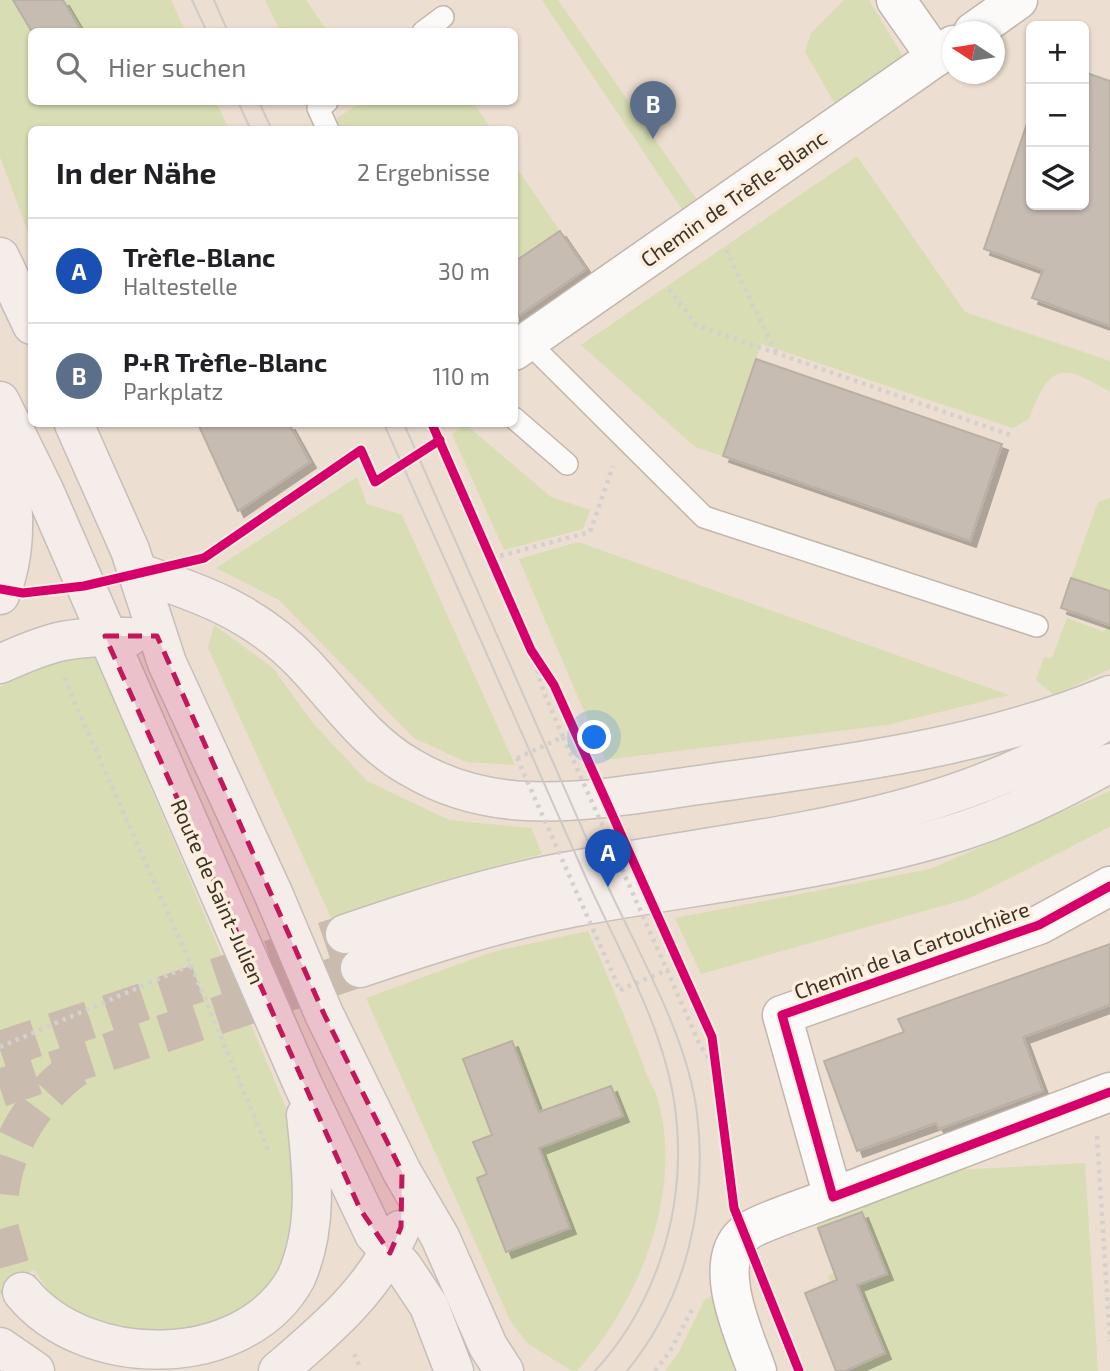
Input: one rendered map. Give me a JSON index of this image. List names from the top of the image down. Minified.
{"streets":{"main road":["Route de Saint-Julien"],"street":["Chemin de Trèfle-Blanc","Chemin de la Cartouchière"]},"north":"left","page":{"map_buttons":["+","−"],"search":"Hier suchen","pins":["B","A"],"heading":["In der Nähe","2 Ergebnisse"],"list":[{"mark":"A","name":"Trèfle-Blanc","note":"Haltestelle","value":"30 m"},{"mark":"B","name":"P+R Trèfle-Blanc","note":"Parkplatz","value":"110 m"}]}}
